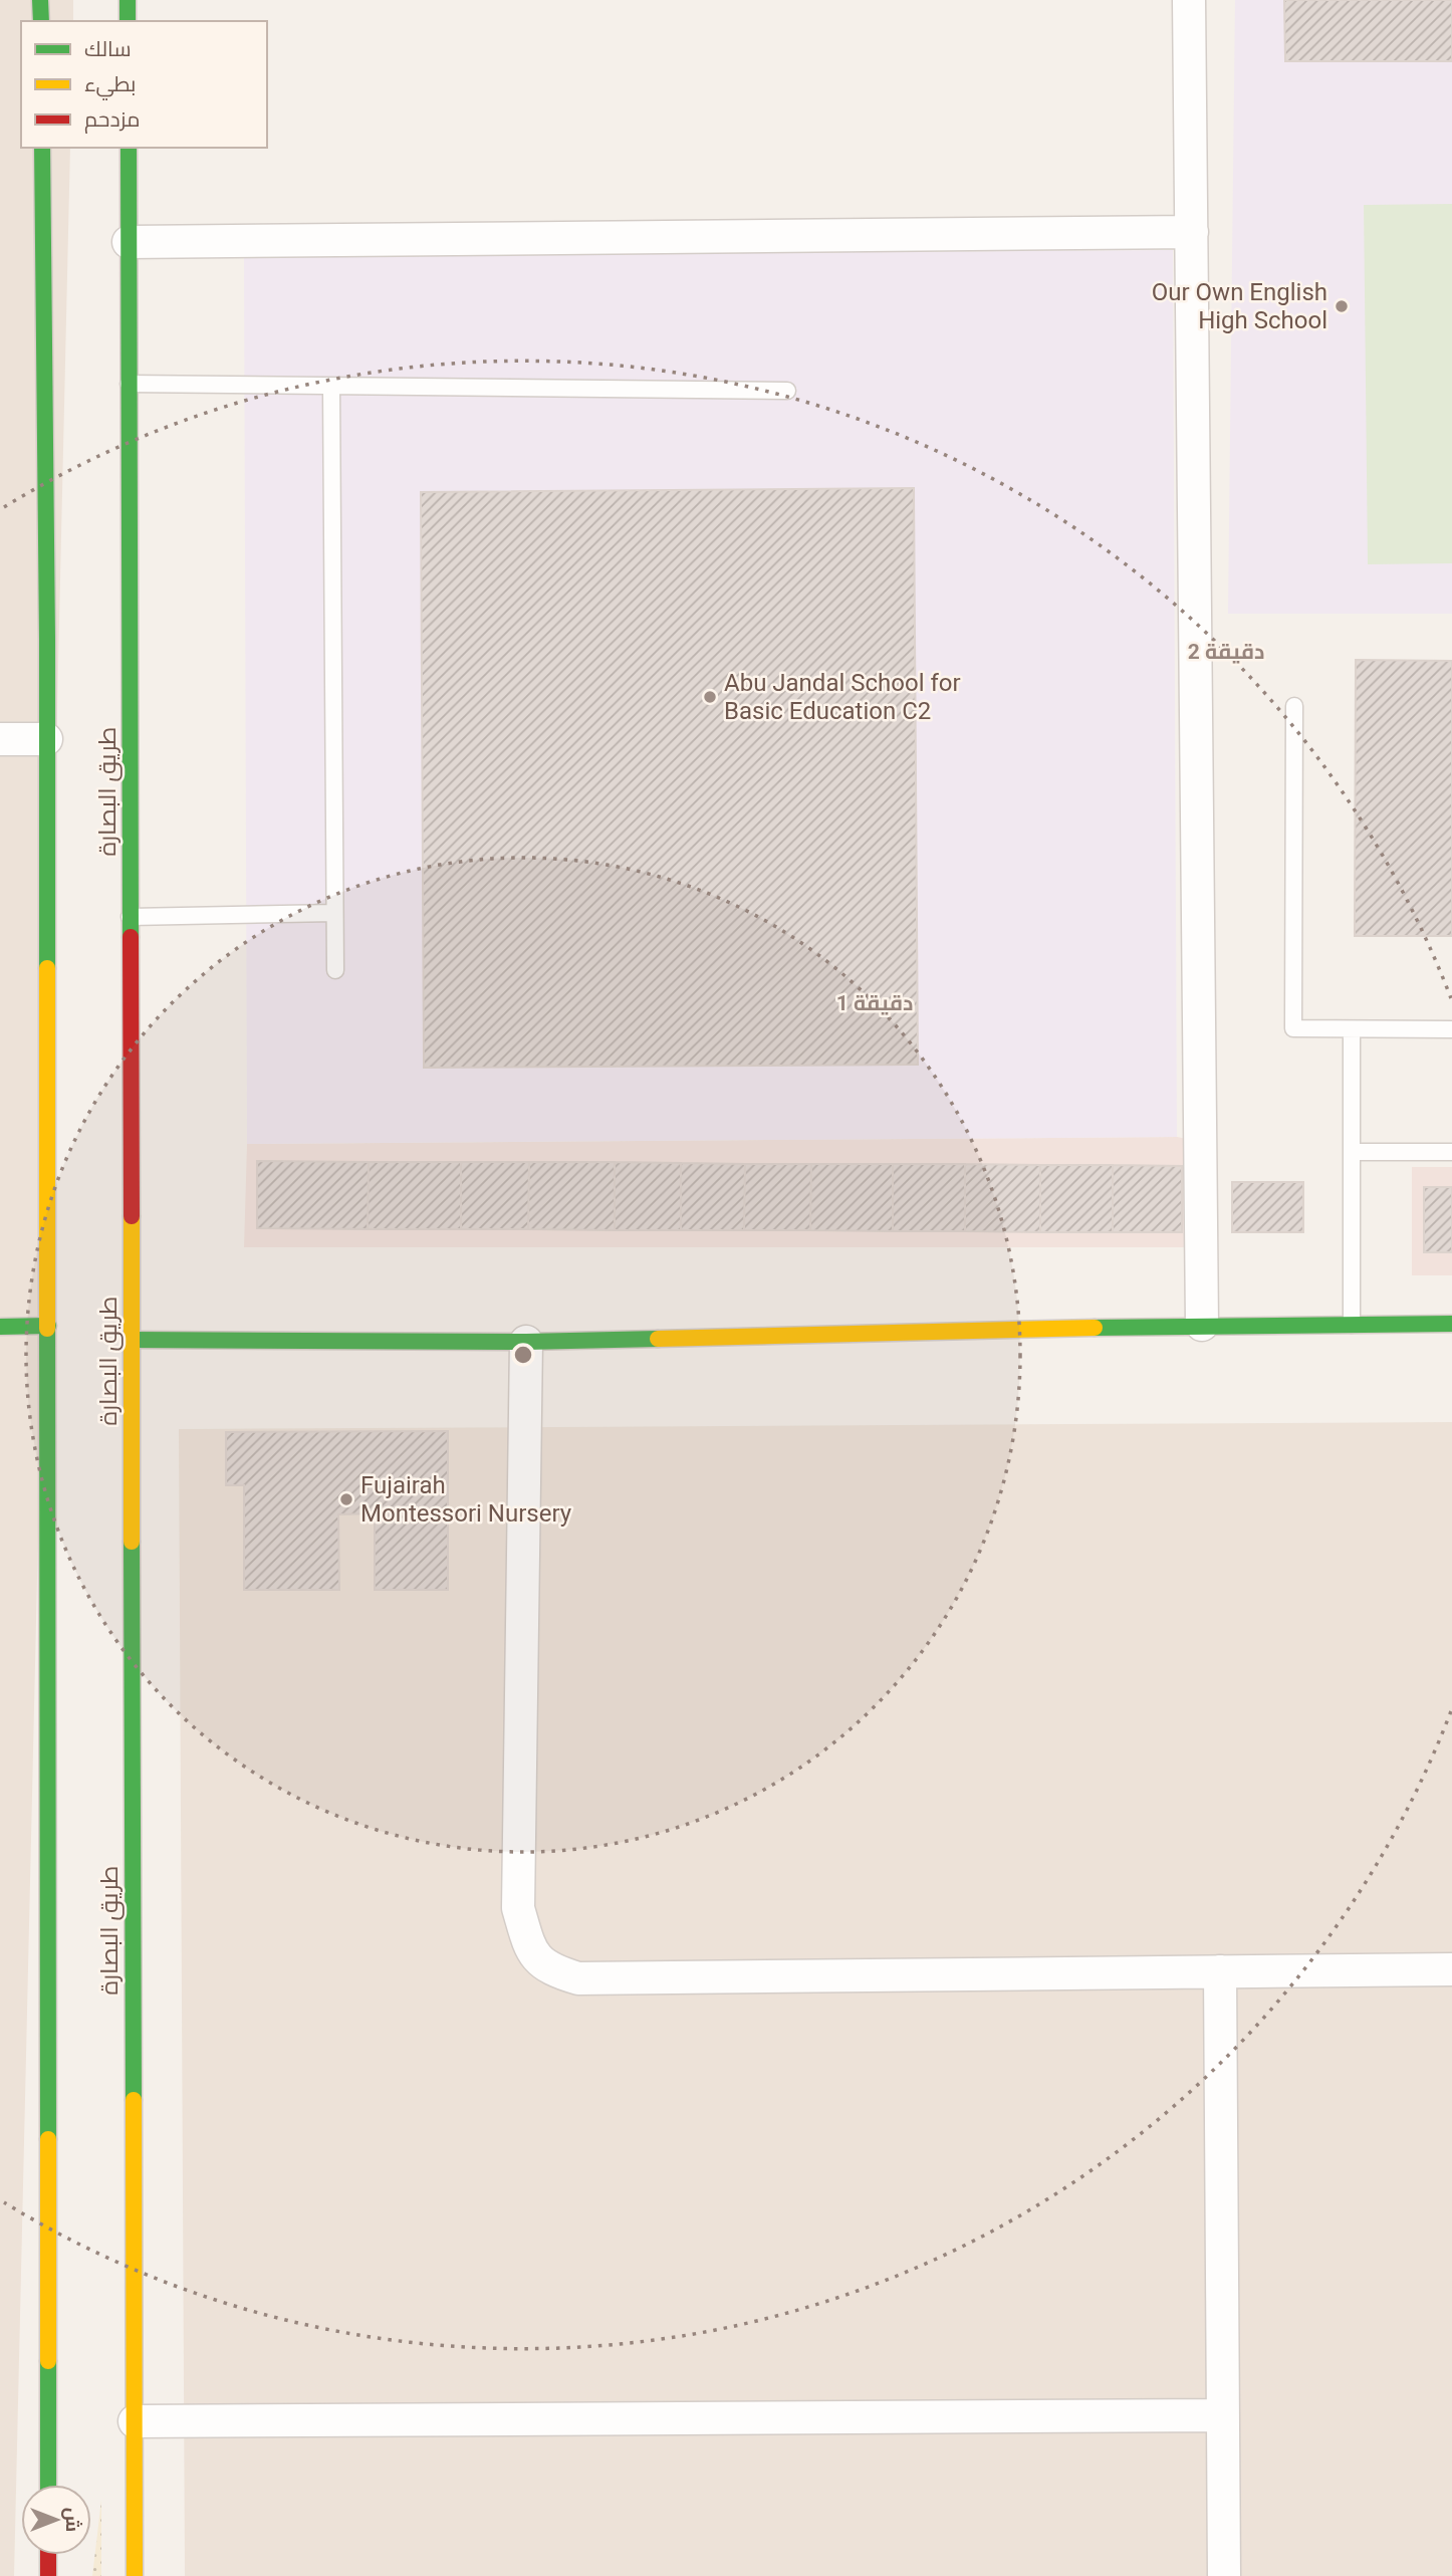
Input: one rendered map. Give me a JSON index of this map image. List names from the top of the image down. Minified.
{"streets":{"street":["طريق البصارة"]},"places":["Our Own English High School","Abu Jandal School for Basic Education C2","Fujairah Montessori Nursery"],"legend":["سالك","بطيء","مزدحم"],"north":"right","rings":["2 دقيقة","1 دقيقة"]}
